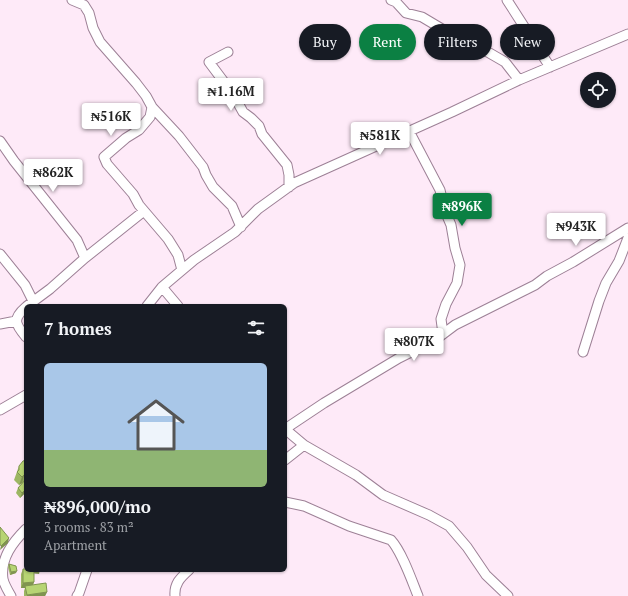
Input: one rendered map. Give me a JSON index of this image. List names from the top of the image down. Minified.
{"page":{"chip":["Buy","Rent","Filters","New"],"price":["₦1.16M","₦516K","₦581K","₦862K","₦896K","₦943K","₦807K"],"heading":"7 homes","list":[{"name":"₦896,000/mo","note":"3 rooms · 83 m² · Apartment"}]}}
